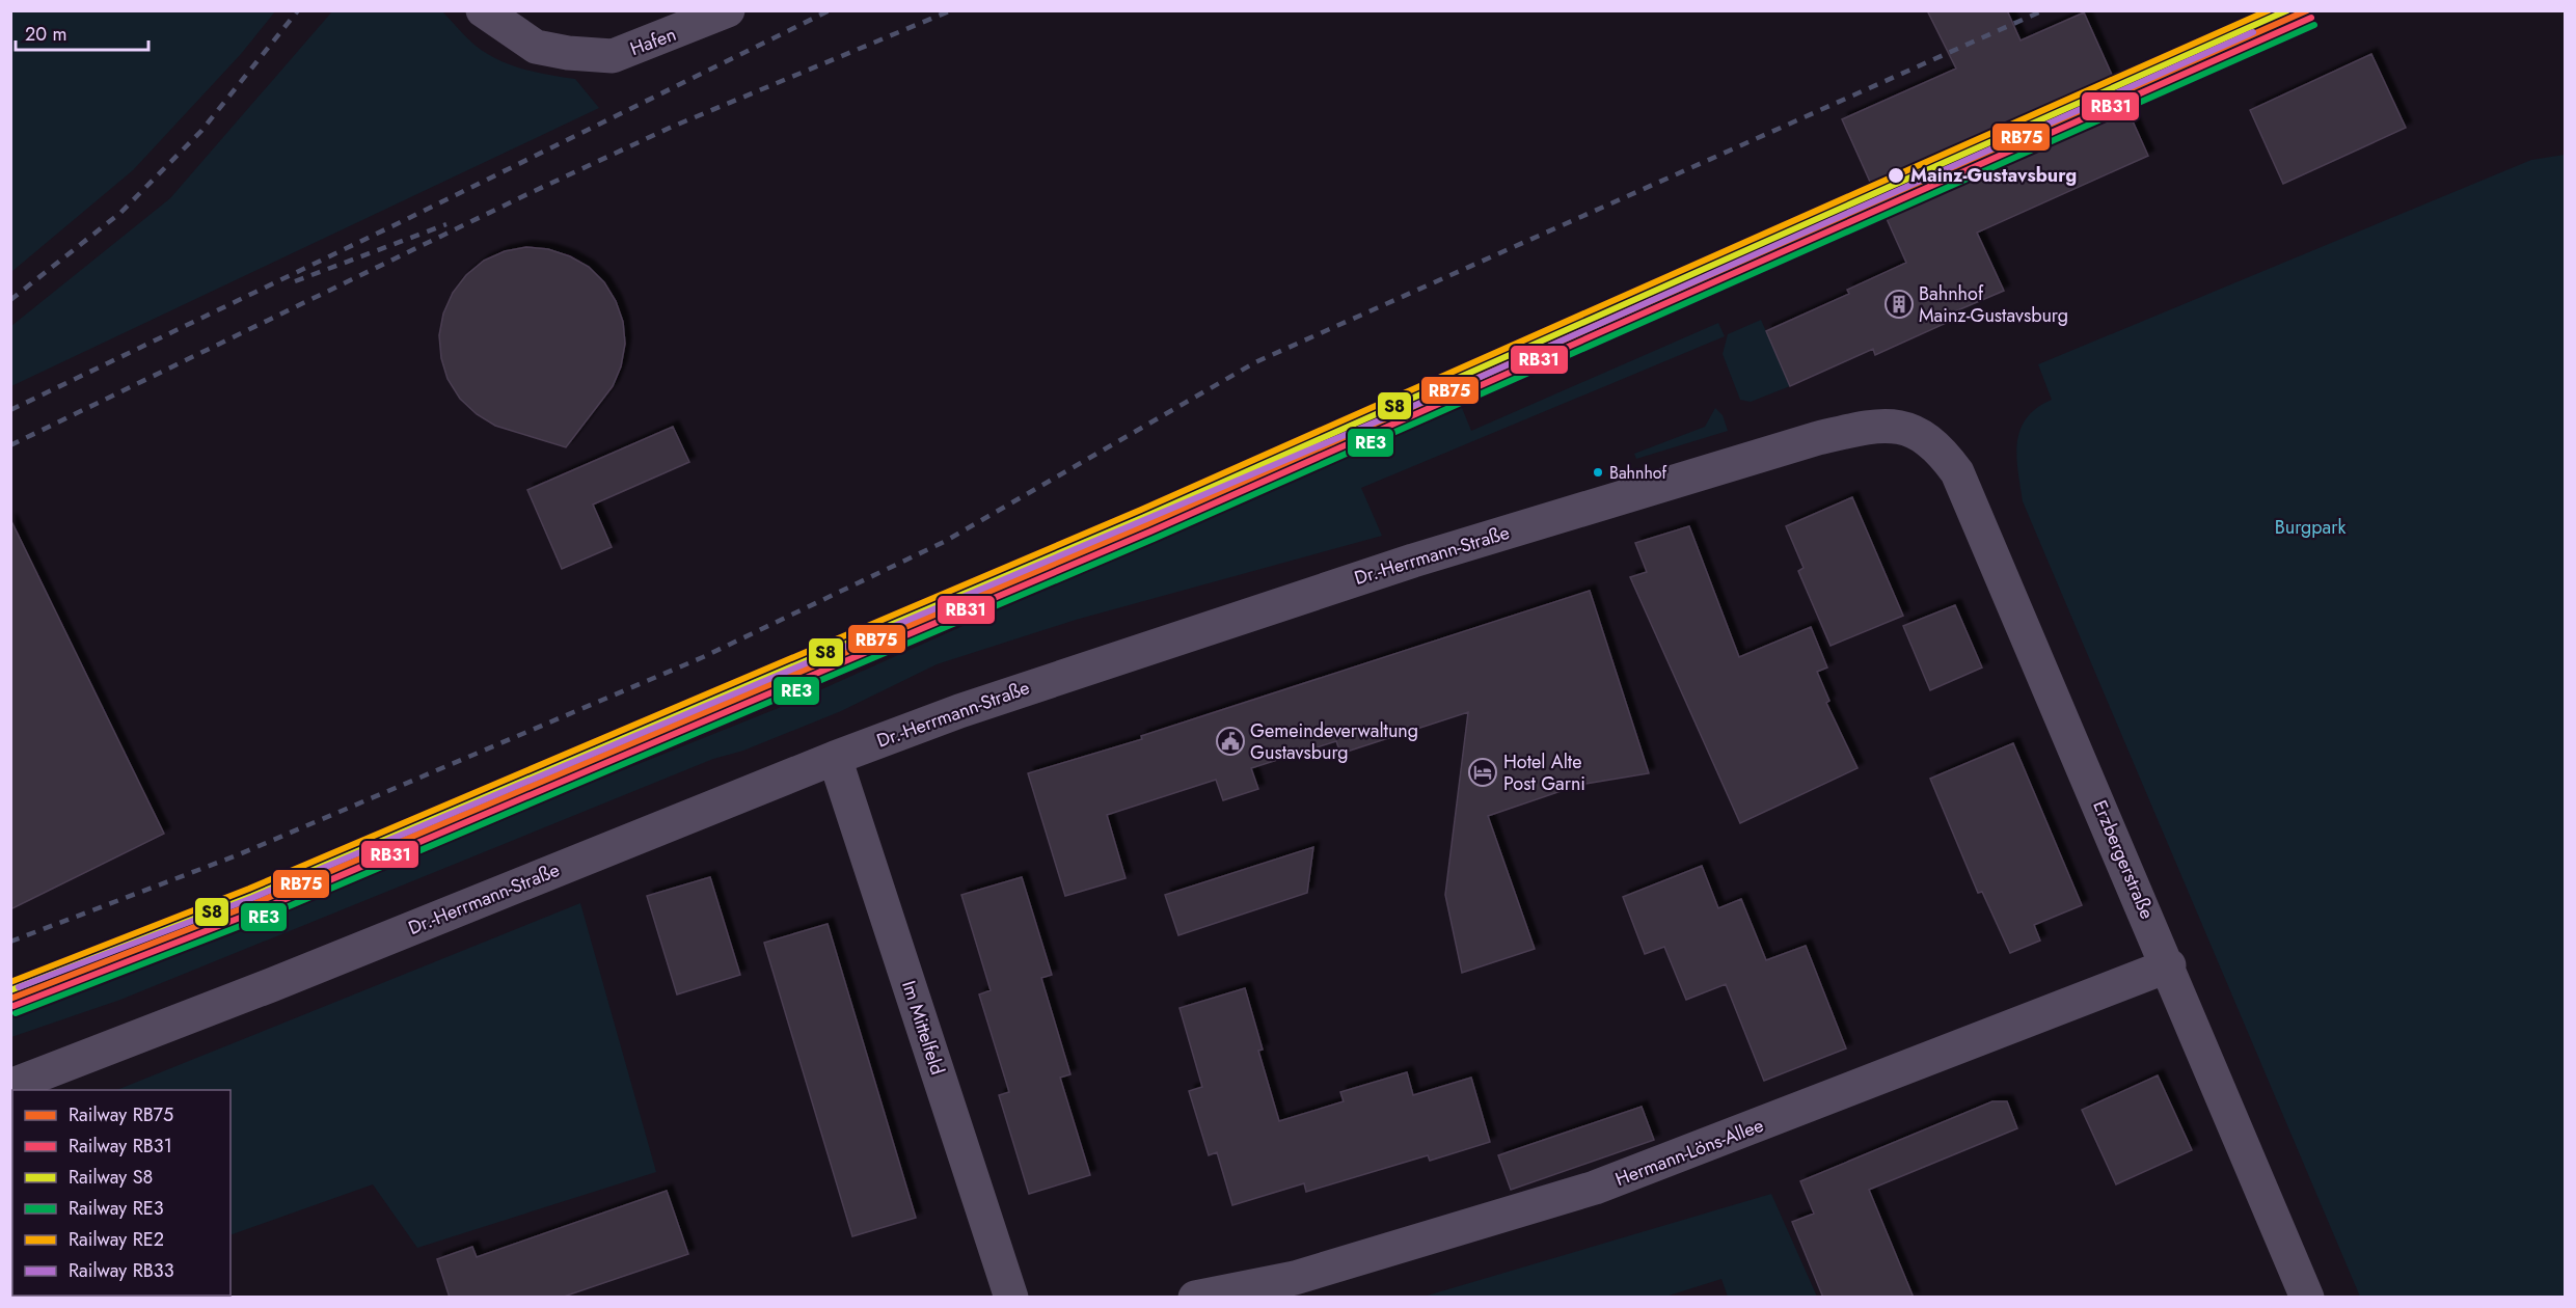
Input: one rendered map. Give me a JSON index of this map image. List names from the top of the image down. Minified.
{"streets":{"street":["Hafen","Dr.-Herrmann-Straße","Erzbergerstraße","Im Mittelfeld","Hermann-Löns-Allee"]},"crossings":[["Dr.-Herrmann-Straße","Erzbergerstraße"],["Dr.-Herrmann-Straße","Im Mittelfeld"],["Erzbergerstraße","Hermann-Löns-Allee"]],"parks":["Burgpark"],"places":{"other":["Mainz-Gustavsburg","Bahnhof"],"building":["Bahnhof Mainz-Gustavsburg"],"public building":["Gemeindeverwaltung Gustavsburg"],"hotel":["Hotel Alte Post Garni"]},"lines":["rail line RB75","rail line S8","rail line RE2","rail line RB31","rail line RE3","rail line RB33"],"legend":["Railway RB75","Railway RB31","Railway S8","Railway RE3","Railway RE2","Railway RB33"],"scale_bar":"20 m"}
